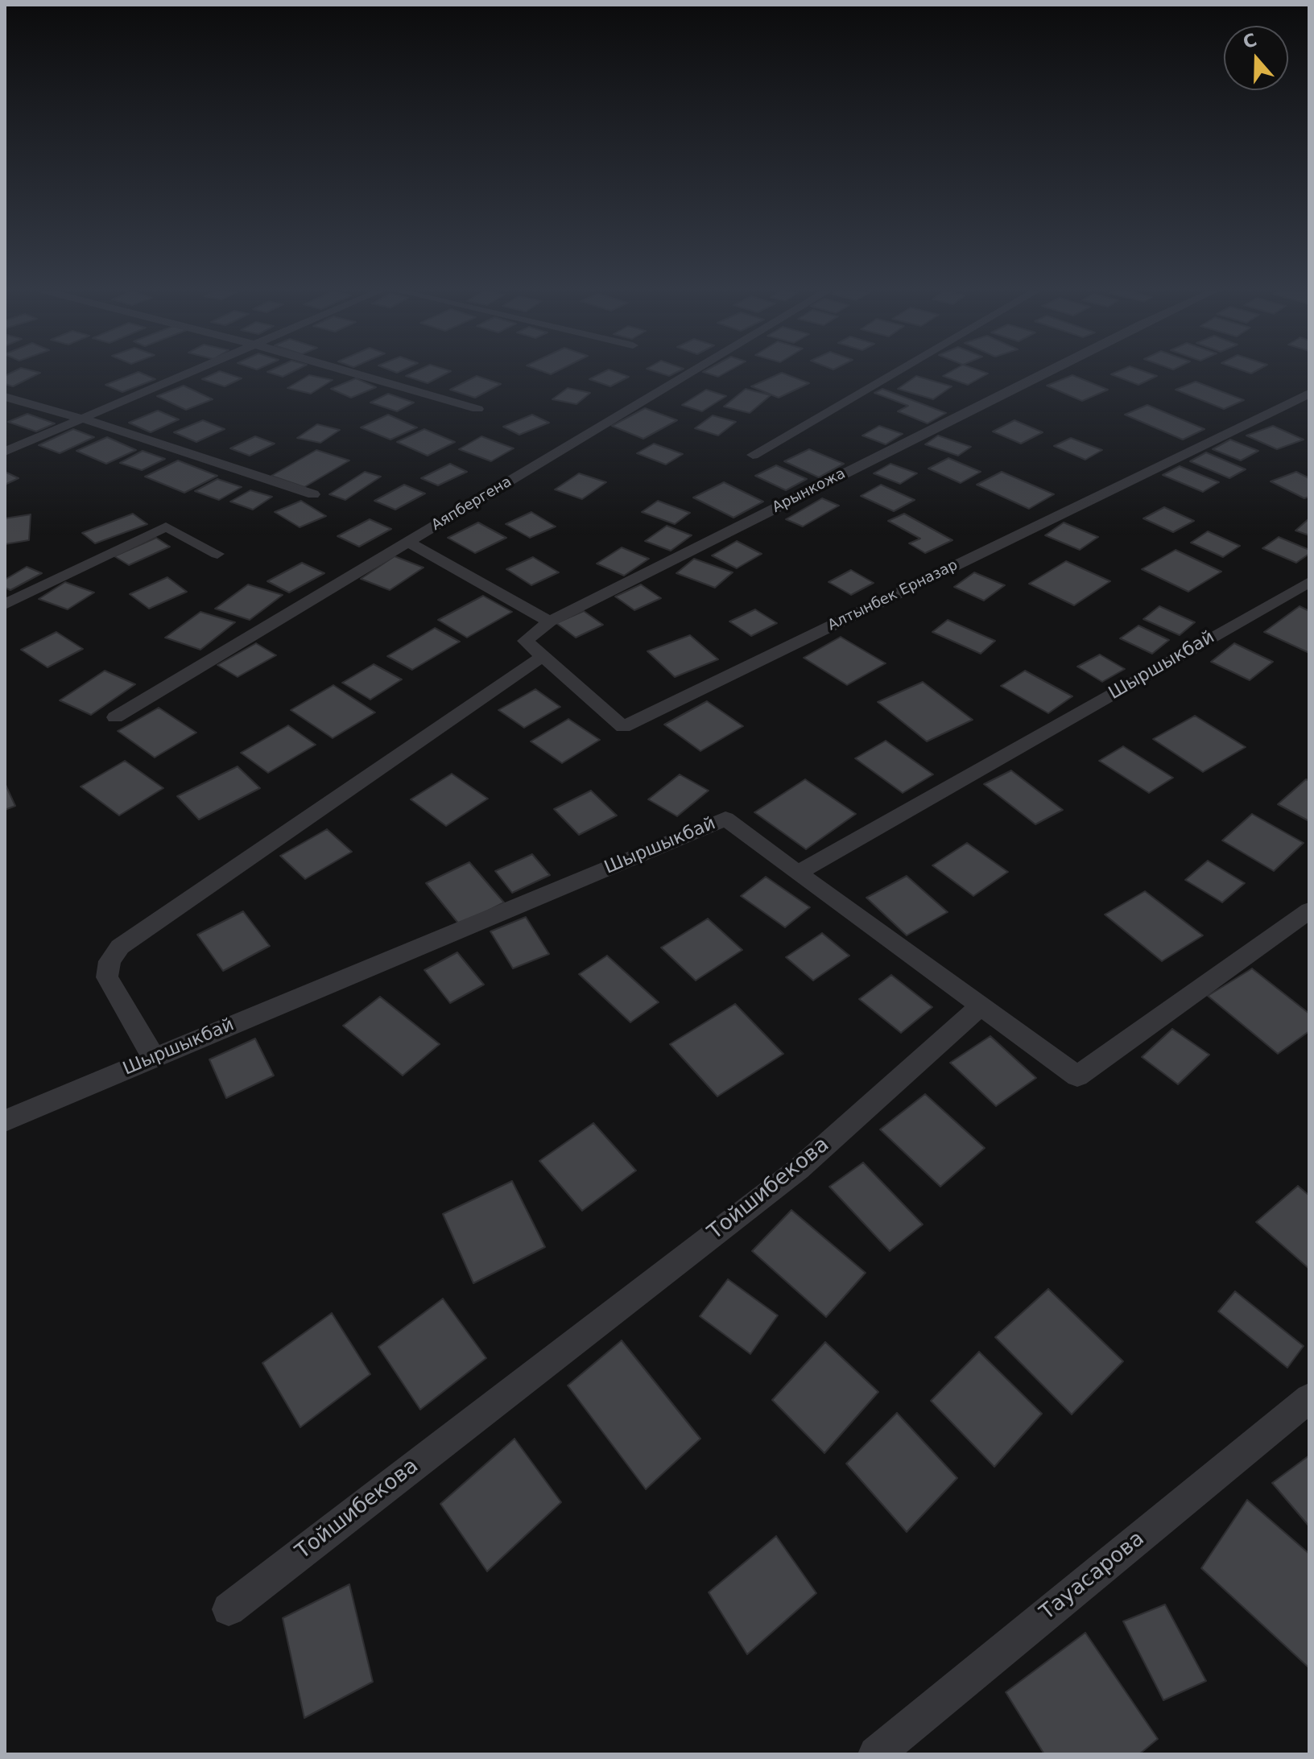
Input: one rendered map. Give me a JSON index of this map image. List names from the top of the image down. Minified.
{"streets":{"street":["Арынкожа","Аяпбергена","Алтынбек Ерназар","Шыршыкбай","Тойшибекова","Тауасарова"]},"crossings":[["Арынкожа","Алтынбек Ерназар"]],"north":"top"}
